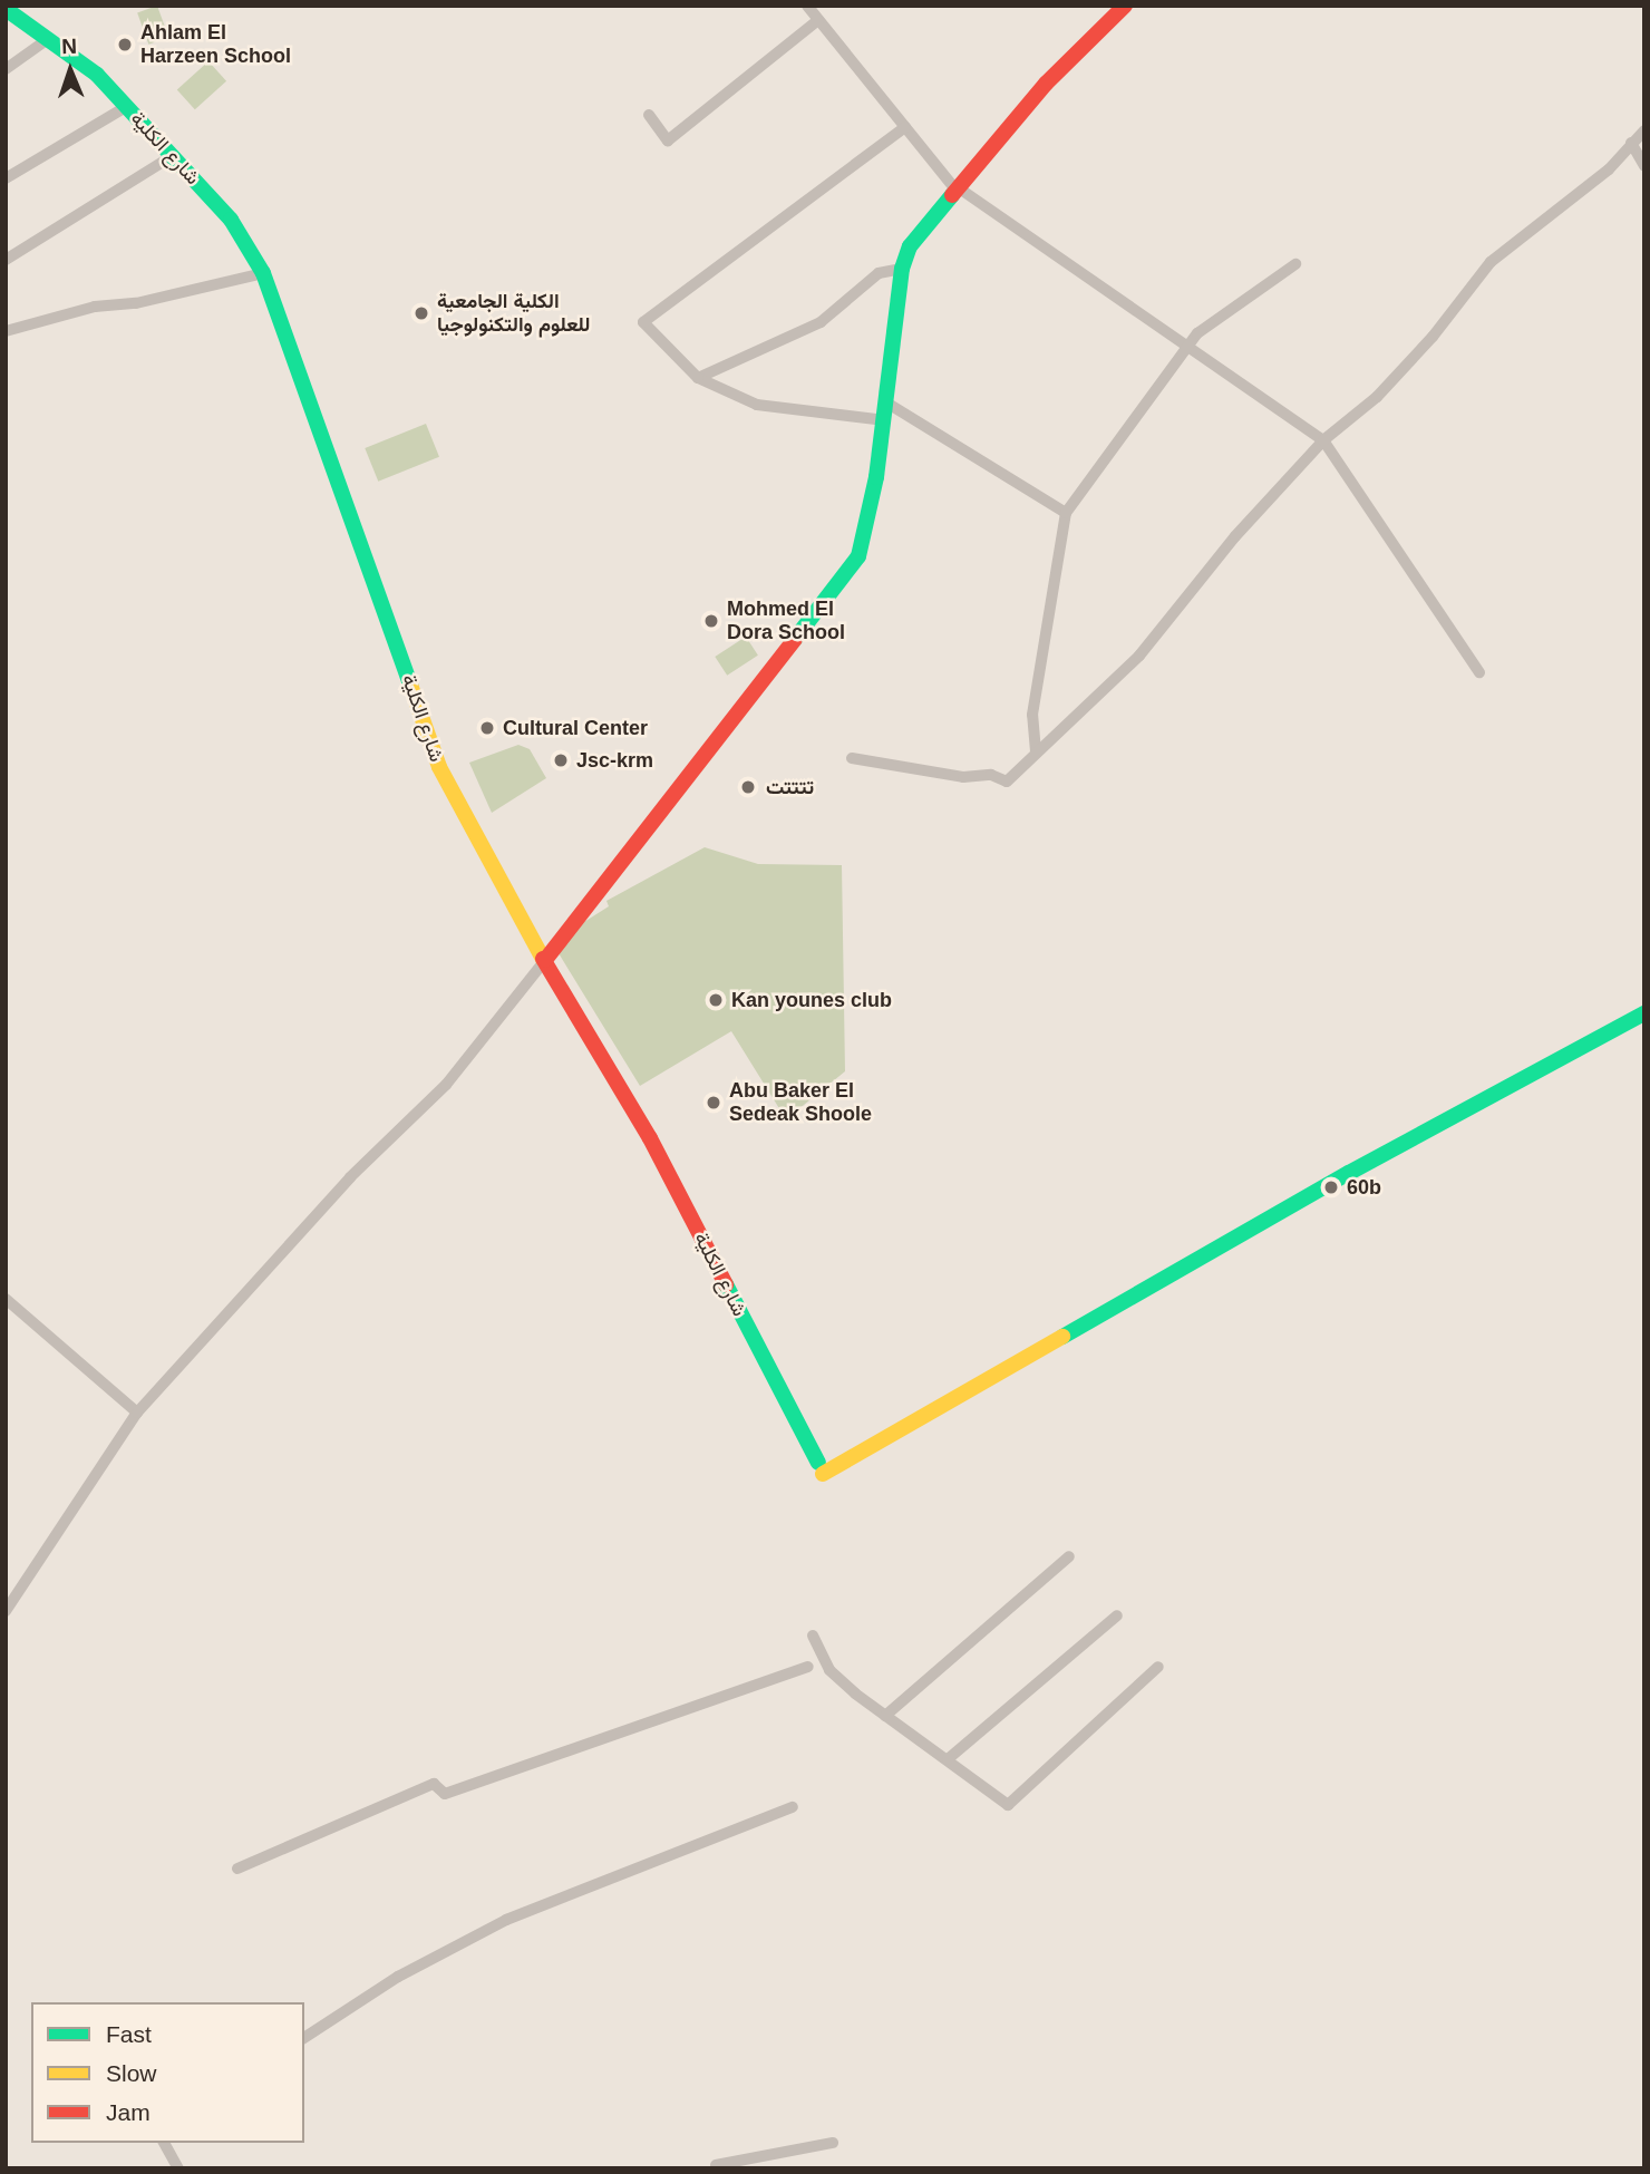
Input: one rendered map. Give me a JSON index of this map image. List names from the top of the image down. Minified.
{"streets":{"street":["شارع الكلية"]},"places":["Ahlam El Harzeen School","الكلية الجامعية للعلوم والتكنولوجيا","Mohmed El Dora School","Cultural Center","Jsc-krm","تتتتت","Kan younes club","Abu Baker El Sedeak Shoole","60b"],"legend":["Fast","Slow","Jam"],"north":"top"}
